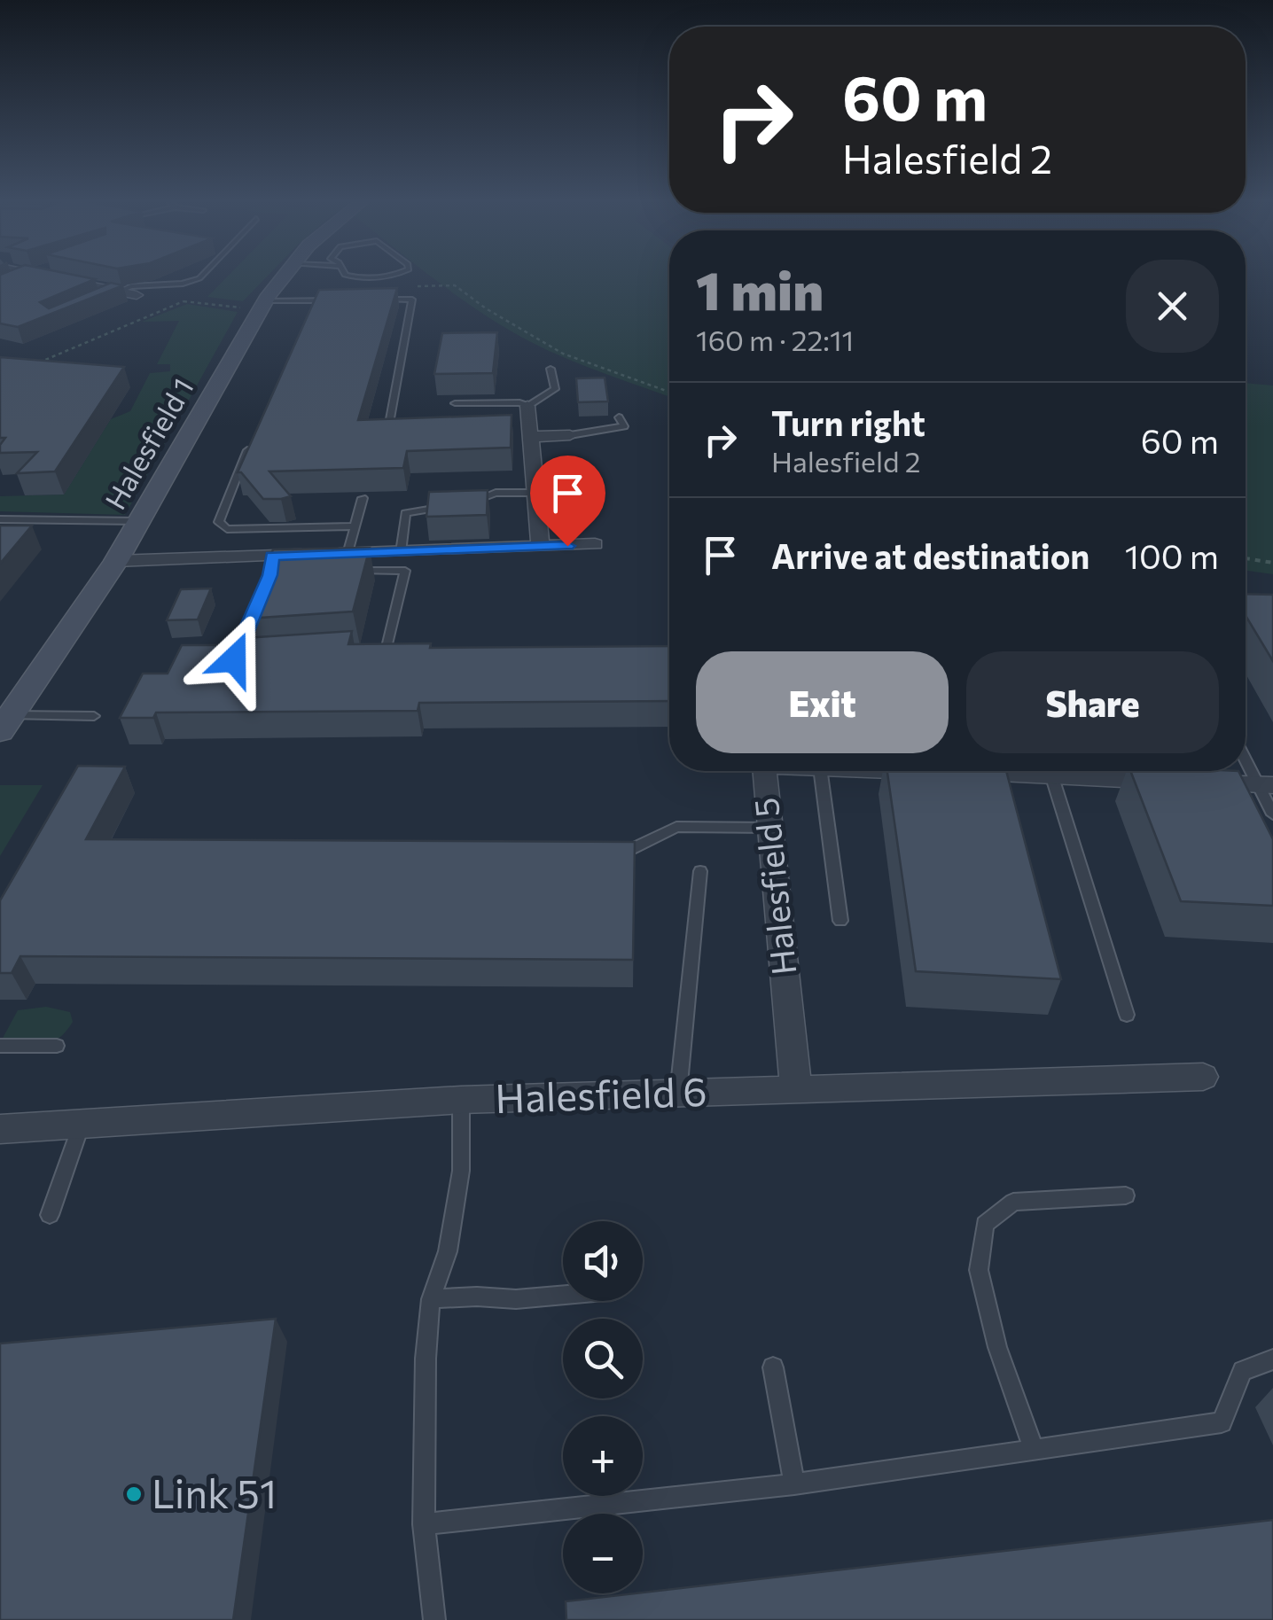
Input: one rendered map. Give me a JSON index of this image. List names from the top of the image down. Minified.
{"streets":{"street":["Halesfield 1","Halesfield 5","Halesfield 6"]},"crossings":[["Halesfield 5","Halesfield 6"]],"places":["Link 51"],"page":{"turn":["60 m","Halesfield 2"],"heading":["1 min","160 m · 22:11"],"list":[{"name":"Turn right","note":"Halesfield 2","value":"60 m"},{"name":"Arrive at destination","value":"100 m"}],"buttons":["Exit","Share"],"map_buttons":["+","−"]}}
